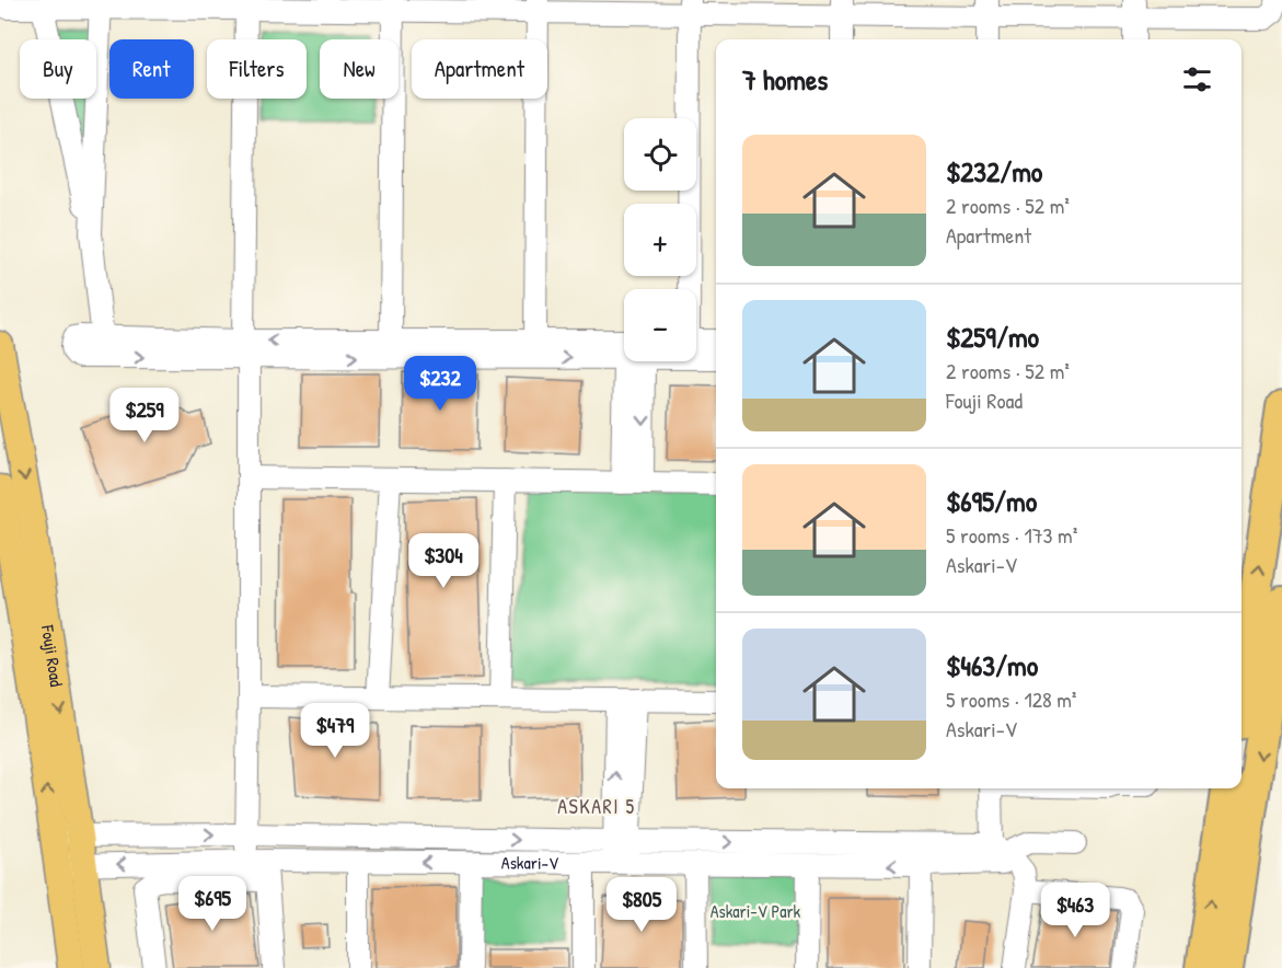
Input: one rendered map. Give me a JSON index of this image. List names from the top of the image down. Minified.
{"streets":{"main road":["Fouji Road"],"street":["Askari-V"]},"crossings":[["Fouji Road","Askari-V"]],"districts":["ASKARI 5"],"parks":["Askari-V Park"],"page":{"chip":["Buy","Rent","Filters","New","Apartment"],"heading":"7 homes","map_buttons":["+","−"],"list":[{"name":"$232/mo","note":"2 rooms · 52 m² · Apartment"},{"name":"$259/mo","note":"2 rooms · 52 m² · Fouji Road"},{"name":"$695/mo","note":"5 rooms · 173 m² · Askari-V"},{"name":"$463/mo","note":"5 rooms · 128 m² · Askari-V"}],"price":["$232","$259","$304","$479","$695","$805","$463"]}}
